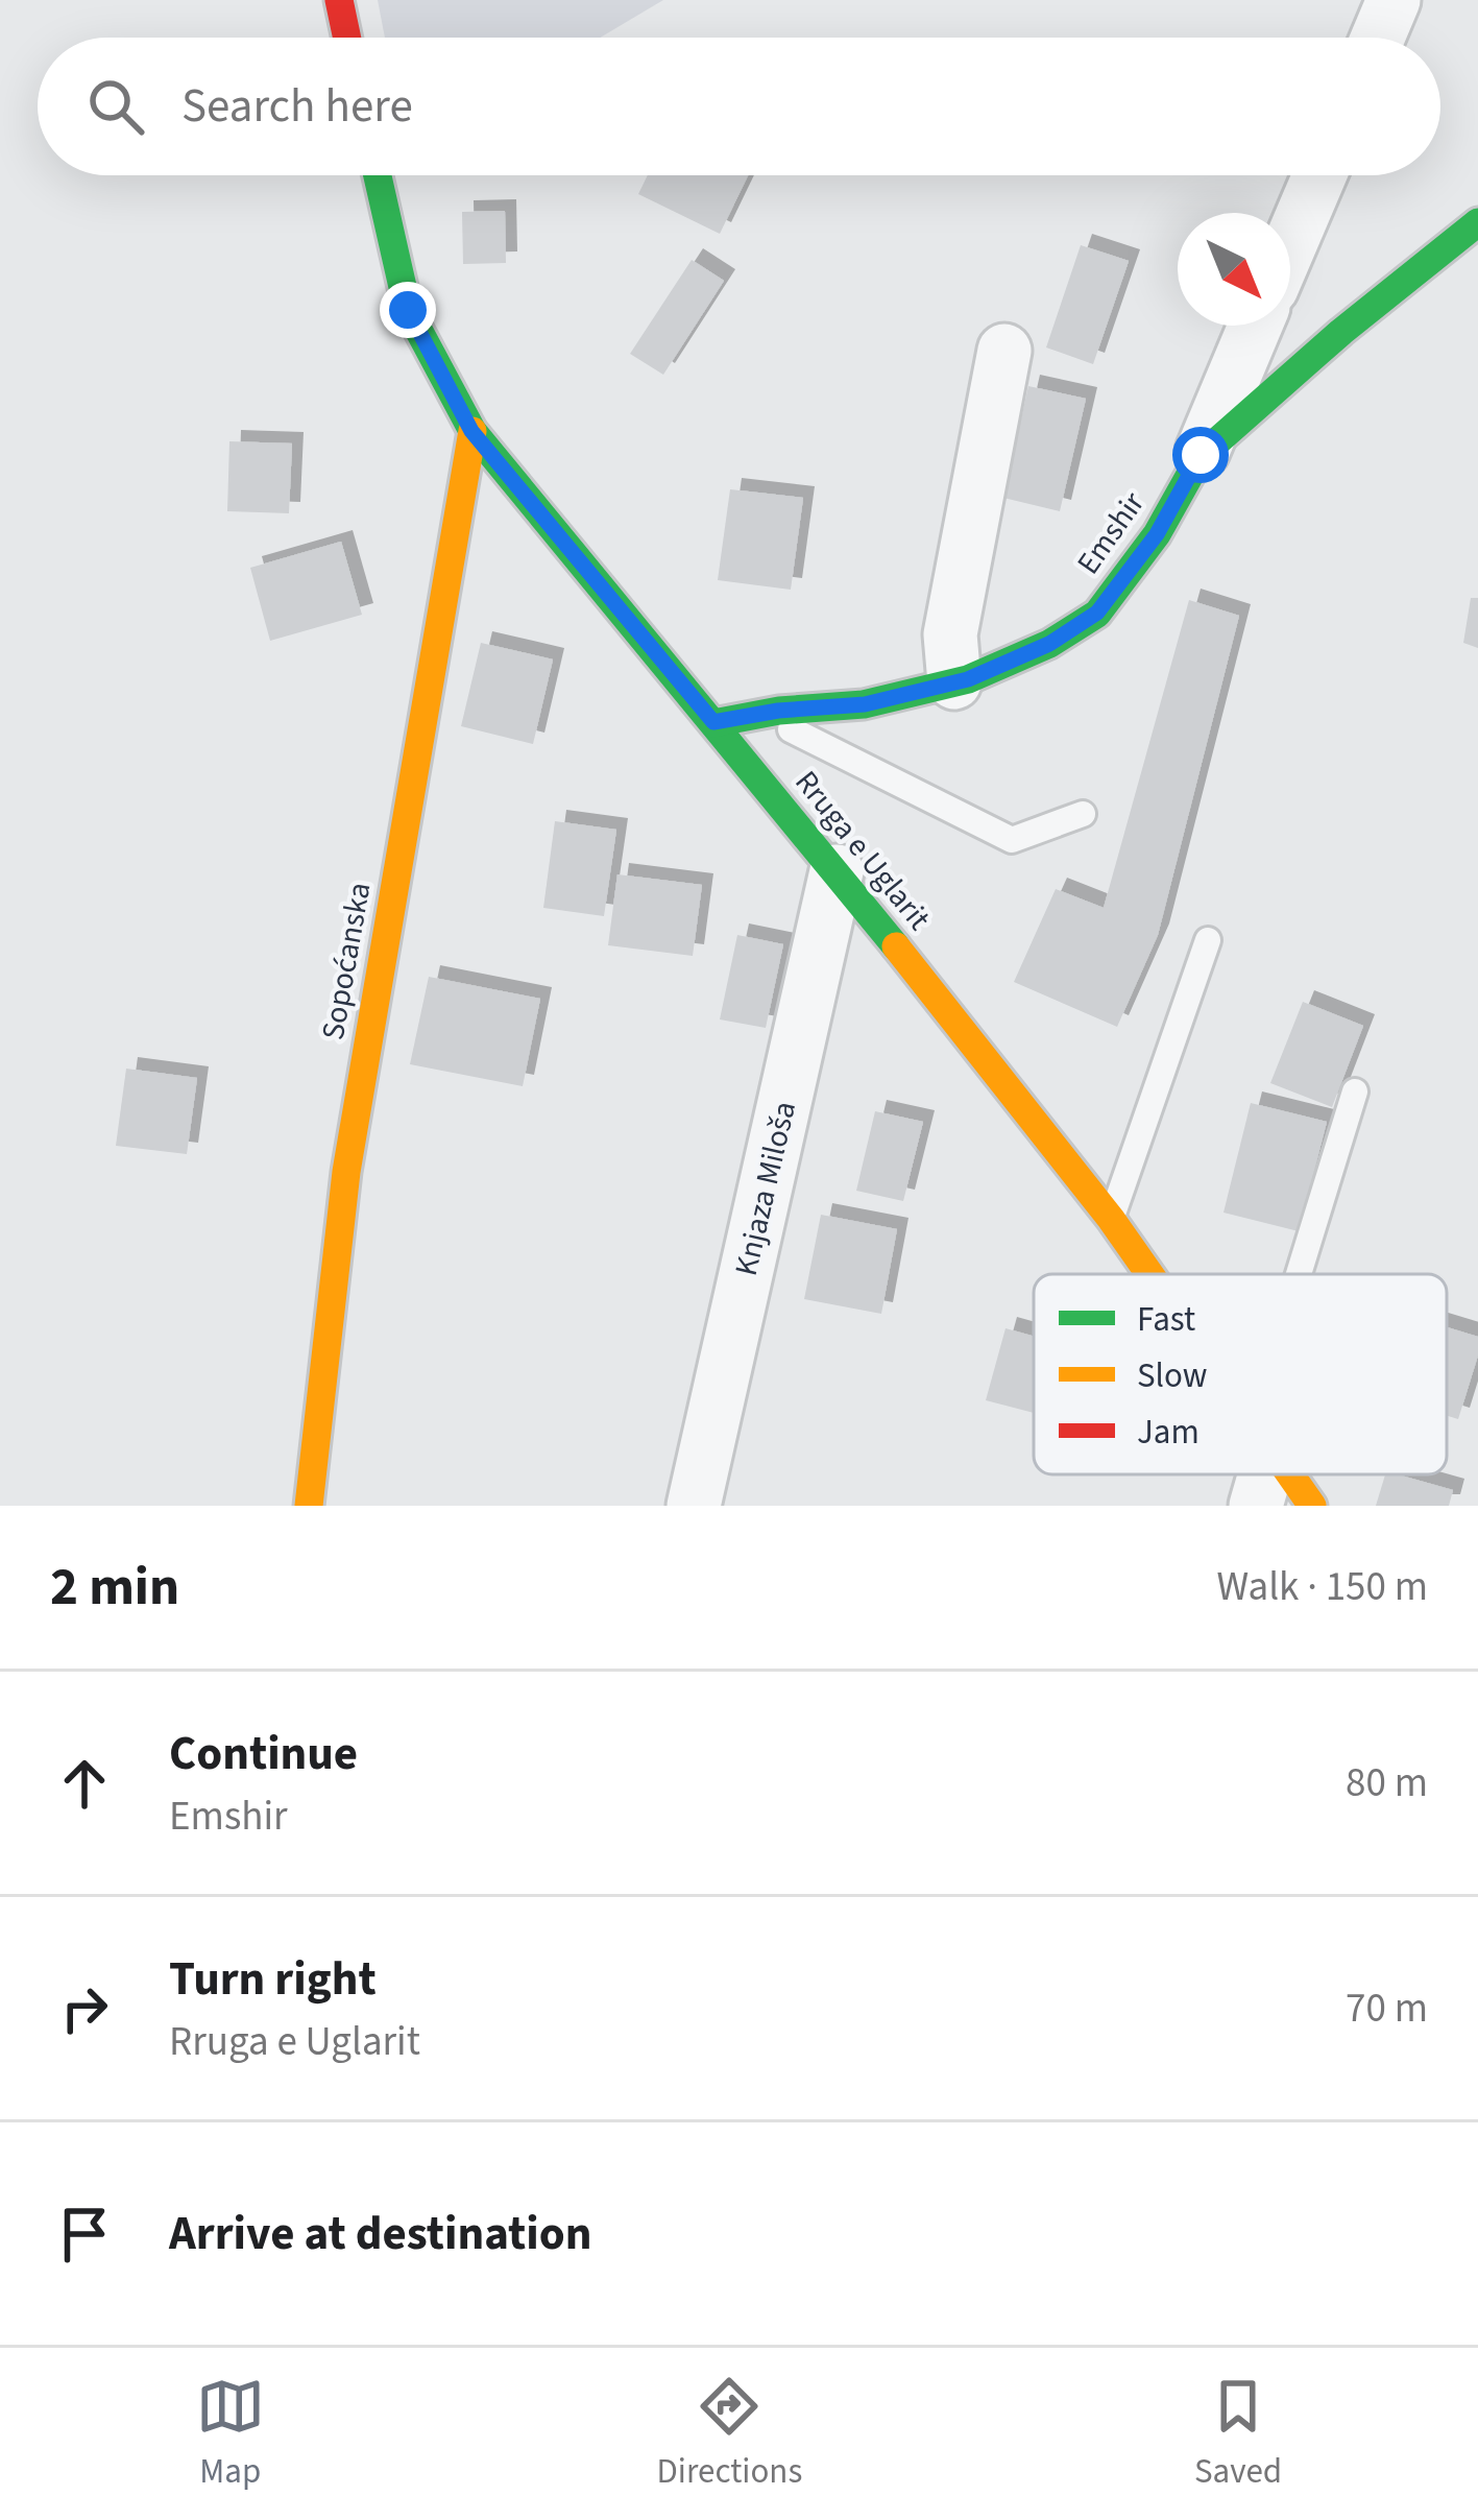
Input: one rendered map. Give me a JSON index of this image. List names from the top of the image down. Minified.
{"streets":{"street":["Emshir","Rruga e Uglarit","Sopoćanska","Knjaza Miloša"]},"crossings":[["Emshir","Rruga e Uglarit"],["Rruga e Uglarit","Sopoćanska"],["Rruga e Uglarit","Knjaza Miloša"]],"legend":["Fast","Slow","Jam"],"north":"bottom right","page":{"search":"Search here","heading":["2 min","Walk · 150 m"],"list":[["Continue","Emshir","80 m"],["Turn right","Rruga e Uglarit","70 m"],"Arrive at destination"],"nav":["Map","Directions","Saved"]}}
